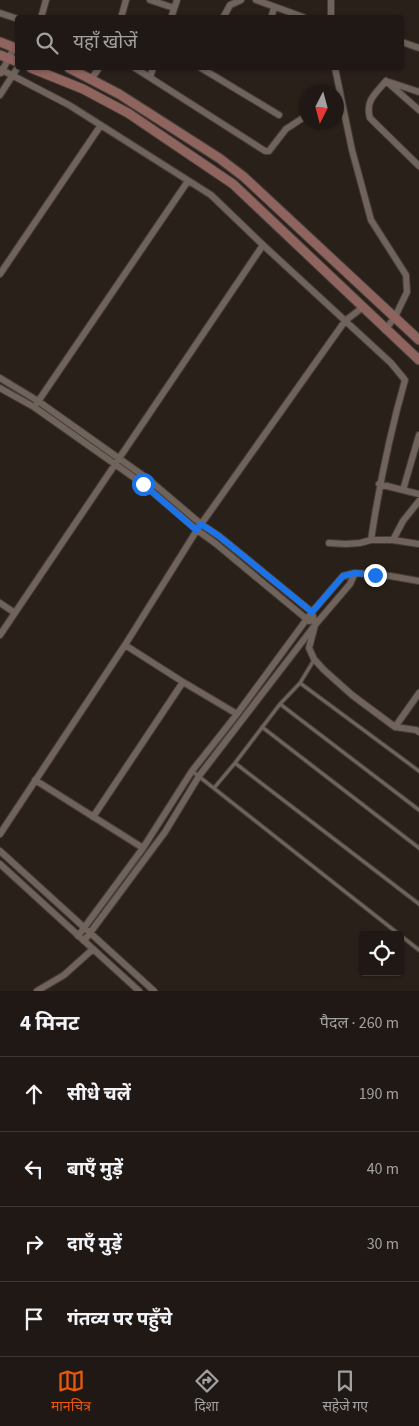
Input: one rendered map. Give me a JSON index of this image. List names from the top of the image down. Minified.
{"north":"bottom","page":{"search":"यहाँ खोजें","heading":["4 मिनट","पैदल · 260 m"],"list":[["सीधे चलें","190 m"],["बाएँ मुड़ें","40 m"],["दाएँ मुड़ें","30 m"],"गंतव्य पर पहुँचे"],"nav":["मानचित्र","दिशा","सहेजे गए"]}}
